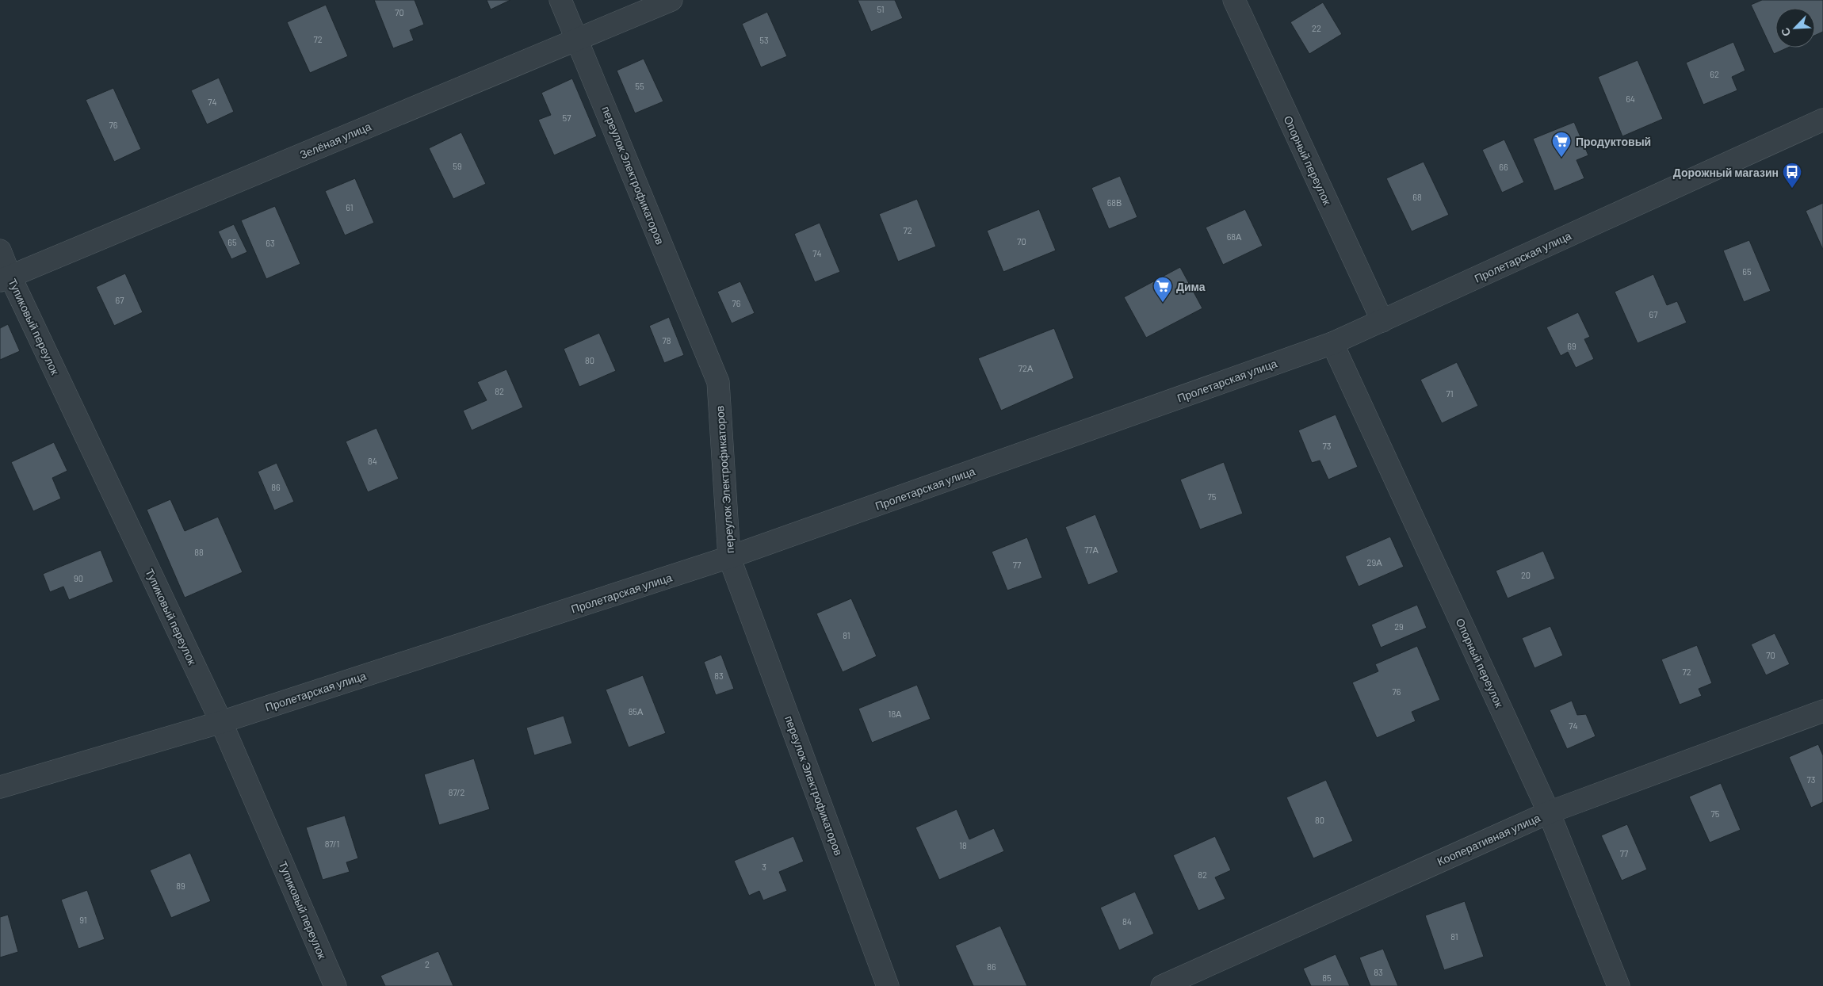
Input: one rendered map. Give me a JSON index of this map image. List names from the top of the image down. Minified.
{"streets":{"street":["Зелёная улица","Опорный переулок","переулок Электрофикаторов","Пролетарская улица","Тупиковый переулок","Кооперативная улица"]},"crossings":[["Зелёная улица","переулок Электрофикаторов"],["Зелёная улица","Тупиковый переулок"],["Опорный переулок","Пролетарская улица"],["Опорный переулок","Кооперативная улица"],["переулок Электрофикаторов","Пролетарская улица"],["Пролетарская улица","Тупиковый переулок"]],"places":{"supermarket":["Продуктовый","Дима"],"bus stop":["Дорожный магазин"]},"house_numbers":["51","70","22","72","53","62","55","64","74","57","76","59","66","68","68В","61","72","68А","70","65","63","74","65","67","76","67","78","69","80","72А","82","71","73","84","86","75","77А","88","29А","77","20","90","29","81","70","72","83","76","85А","18А","74","73","87/2","75","80","87/1","18","77","3","82","89","91","84","81","2","86","83","85"],"north":"bottom left"}
